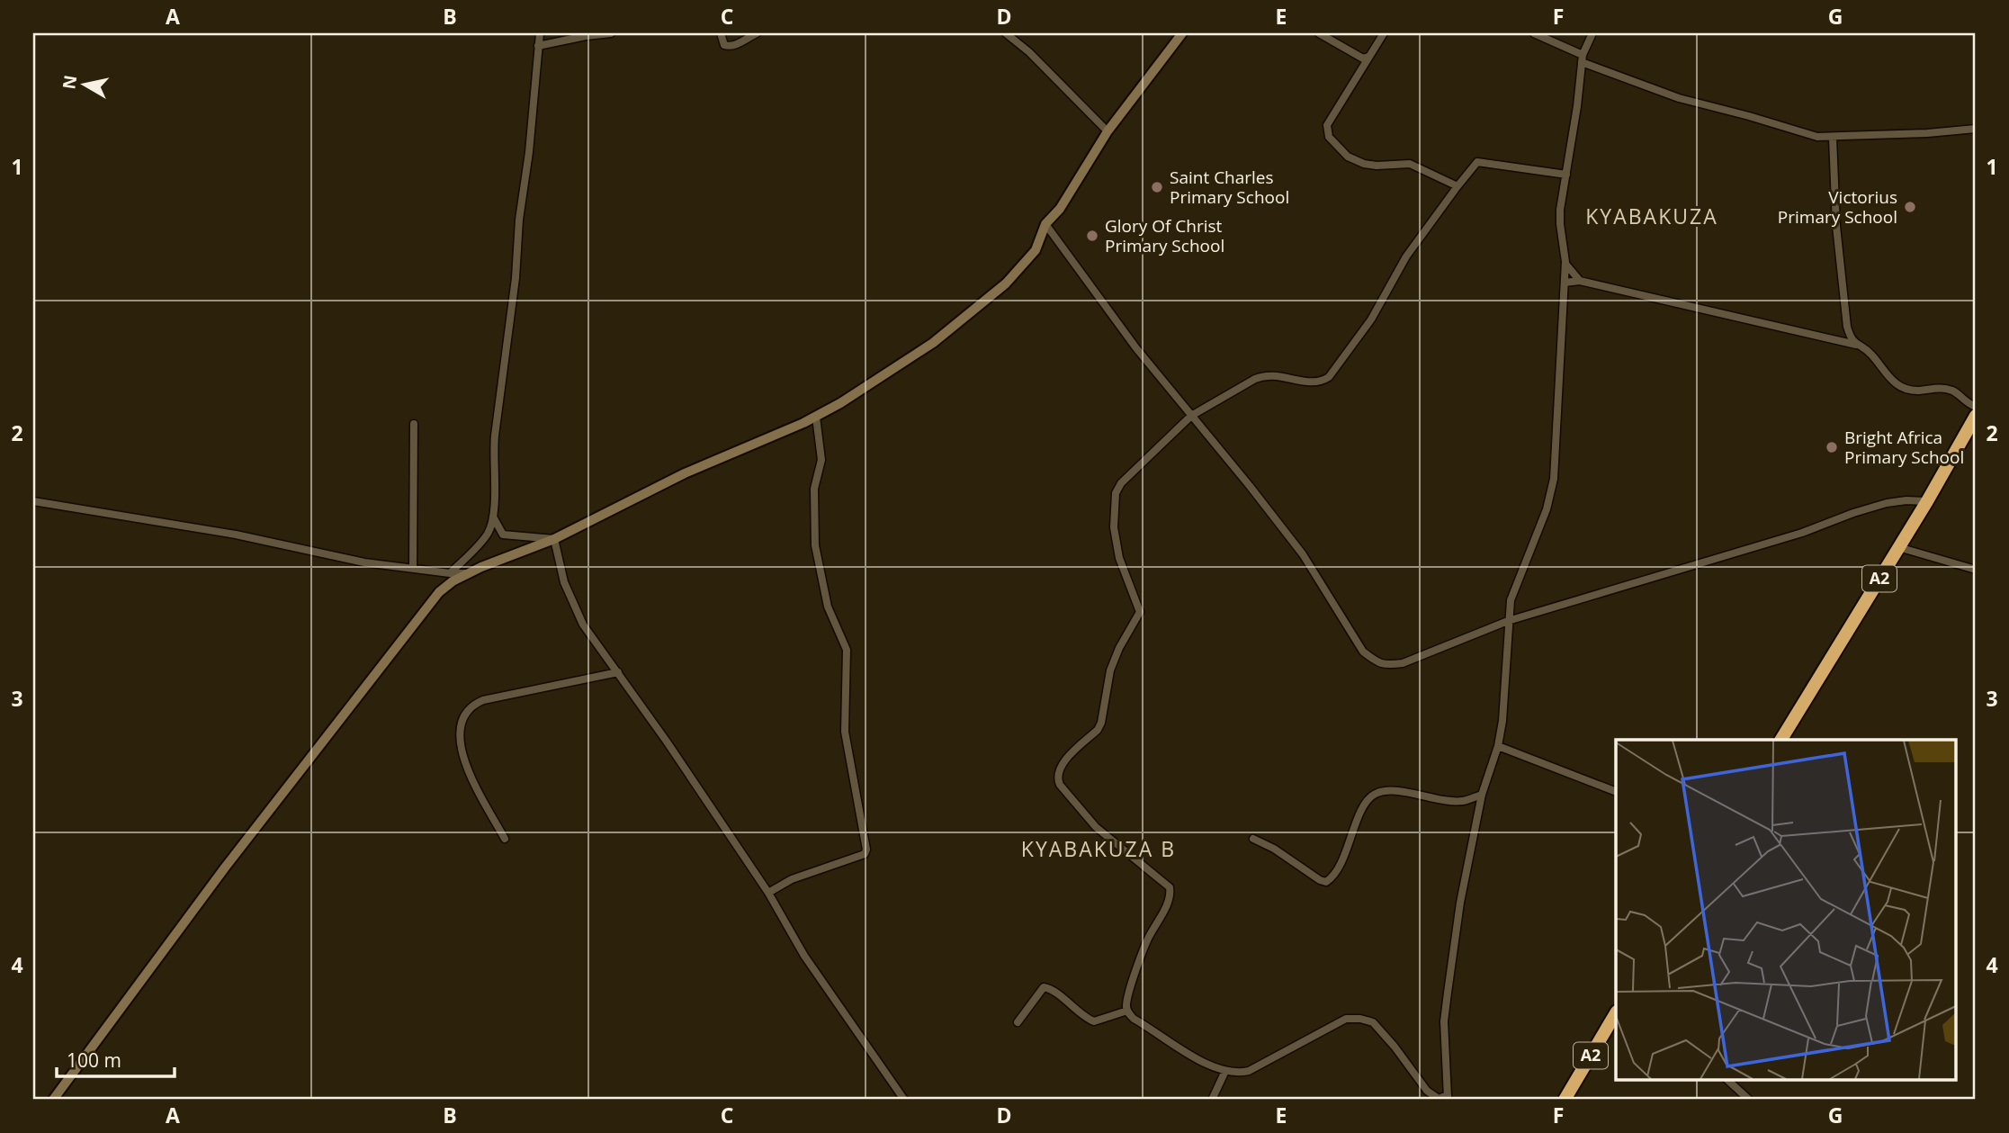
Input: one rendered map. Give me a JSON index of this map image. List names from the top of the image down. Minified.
{"streets":{"highway":["A2"]},"districts":["KYABAKUZA","KYABAKUZA B"],"places":["Saint Charles Primary School","Victorius Primary School","Glory Of Christ Primary School","Bright Africa Primary School"],"scale_bar":"100 m","north":"left","grid":{"columns":["A","B","C","D","E","F","G"],"rows":["1","2","3","4"]}}
